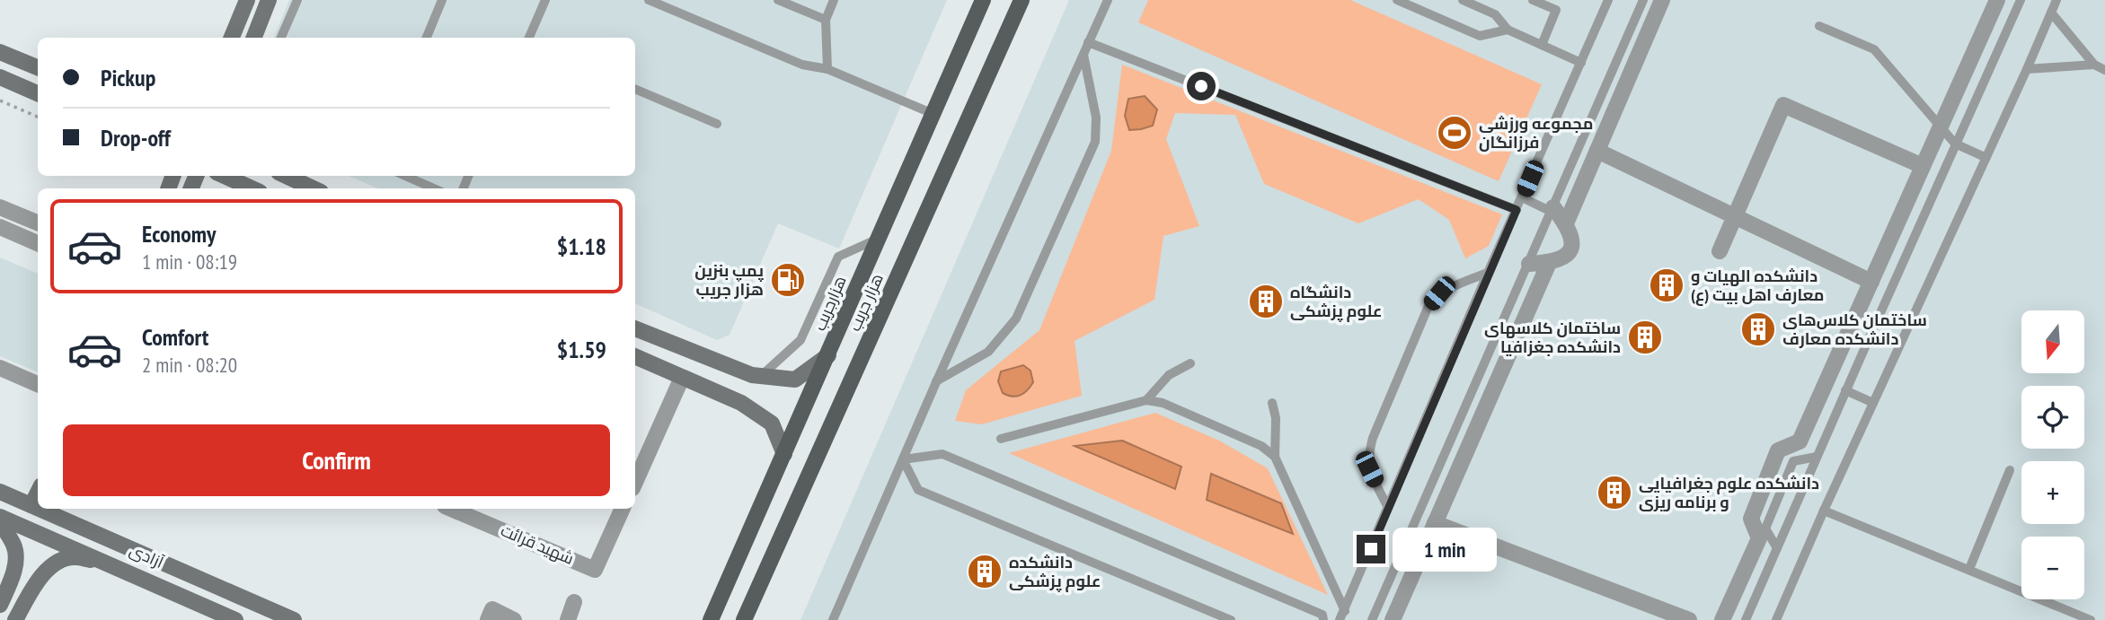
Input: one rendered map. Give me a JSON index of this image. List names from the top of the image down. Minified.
{"streets":{"main road":["هزار جریب","هزارجریب","آزادی"],"street":["شهید قرائت"]},"places":{"sports":["مجموعه ورزشی فرزانگان"],"fuel station":["پمپ بنزین هزار جریب"],"building":["دانشکده الهیات و معارف اهل بیت (ع)","دانشگاه علوم پزشکی","ساختمان کلاس‌های دانشکده معارف","ساختمان کلاسهای دانشکده جغزافیا","دانشکده علوم جغرافیایی و برنامه ریزی","دانشکده علوم پزشکی"]},"north":"bottom","page":{"banner":["Pickup","Drop-off"],"list":[{"name":"Economy","note":"1 min · 08:19","value":"$1.18"},{"name":"Comfort","note":"2 min · 08:20","value":"$1.59"}],"map_buttons":["+","−"],"buttons":"Confirm","bubble":"1 min"}}
